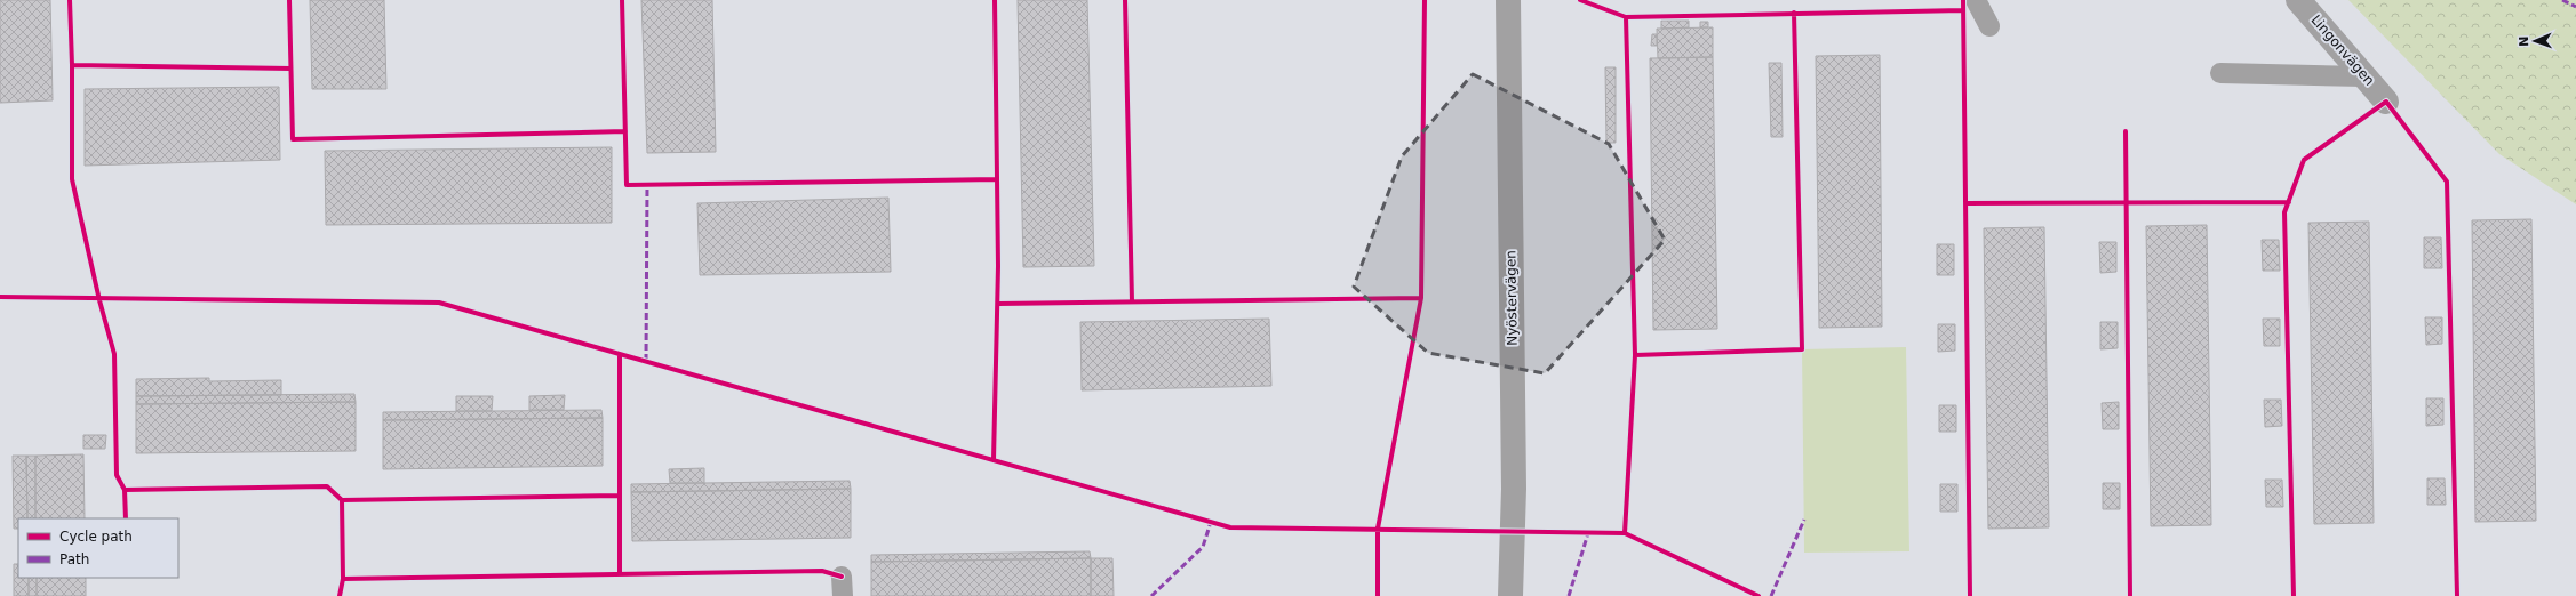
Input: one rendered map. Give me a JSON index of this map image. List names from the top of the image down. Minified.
{"streets":{"street":["Lingonvägen","Nyöstervägen"]},"legend":["Cycle path","Path"],"north":"left"}
